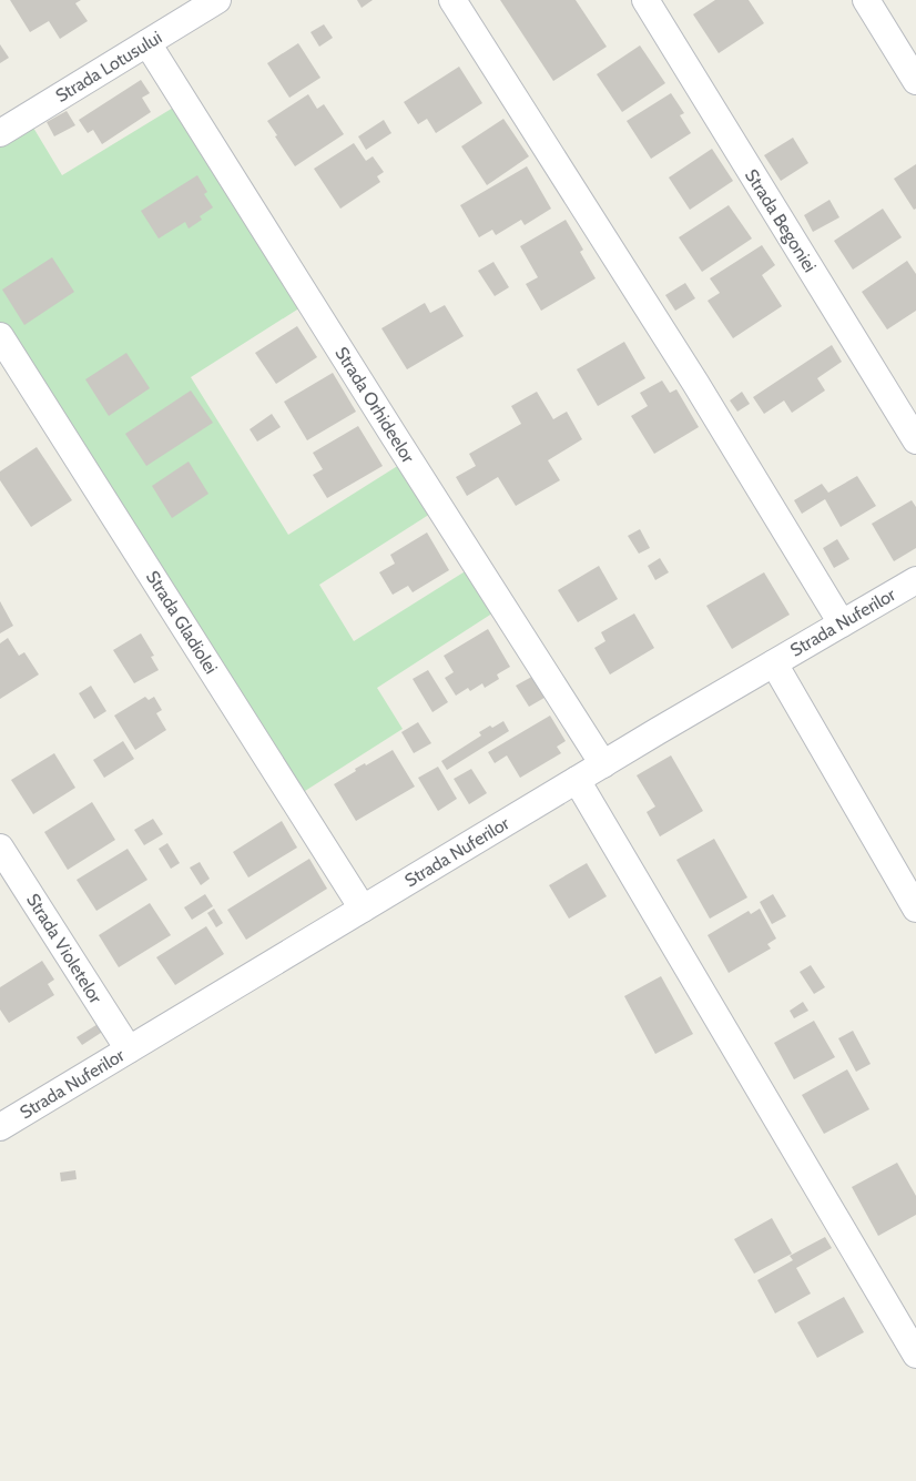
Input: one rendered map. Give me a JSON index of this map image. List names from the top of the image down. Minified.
{"streets":{"street":["Strada Lotusului","Strada Begoniei","Strada Orhideelor","Strada Gladiolei","Strada Nuferilor","Strada Violetelor"]},"crossings":[["Strada Lotusului","Strada Orhideelor"],["Strada Orhideelor","Strada Nuferilor"],["Strada Gladiolei","Strada Nuferilor"],["Strada Nuferilor","Strada Violetelor"]]}
